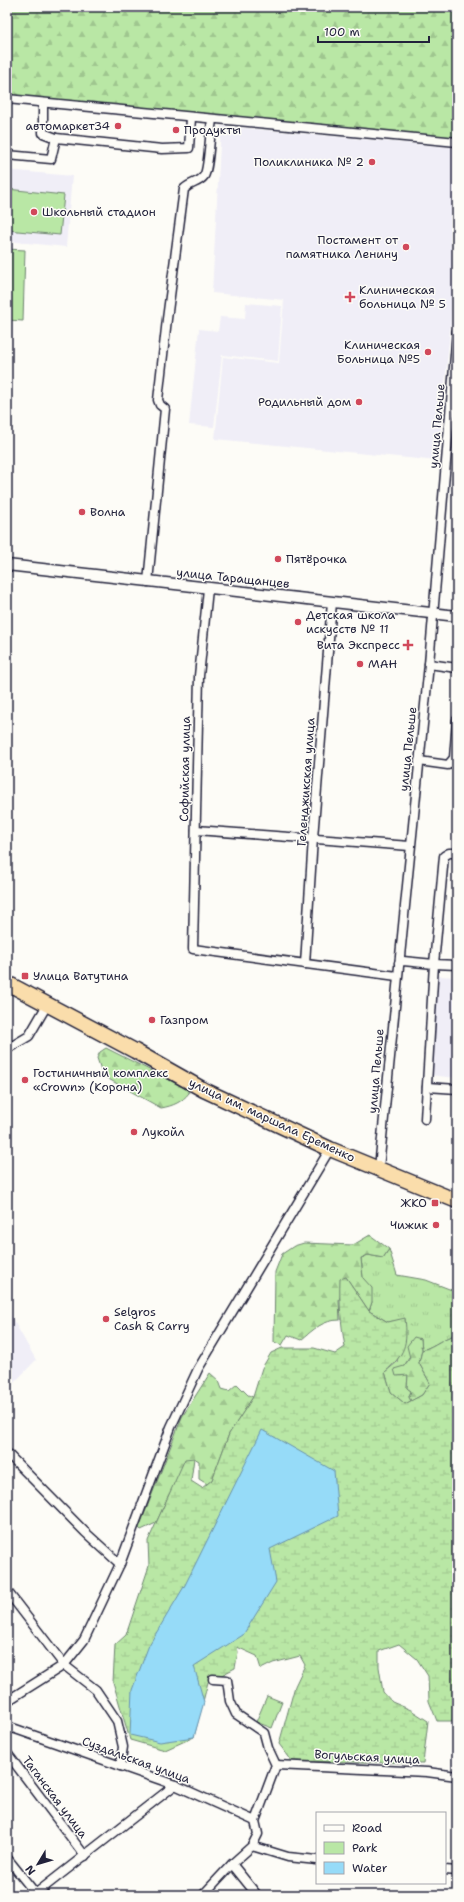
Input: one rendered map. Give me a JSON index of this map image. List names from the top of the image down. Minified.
{"streets":{"highway":["улица им. маршала Еременко"],"street":["улица Пельше","улица Таращанцев","Софийская улица","Геленджикская улица","Вогульская улица","Суздальская улица","Таганская улица"]},"crossings":[["улица Пельше","улица Таращанцев"],["улица Пельше","улица им. маршала Еременко"],["улица Таращанцев","Софийская улица"],["улица Таращанцев","Геленджикская улица"],["Софийская улица","Геленджикская улица"]],"places":{"other":["автомаркет34","Продукты","Поликлиника № 2","Школьный стадион","Постамент от памятника Ленину","Клиническая Больница №5","Родильный дом","Волна","Пятёрочка","Детская школа искусств № 11","МАН","Газпром","Гостиничный комплекс «Crown» (Корона)","Лукойл","Чижик","Selgros Cash & Carry"],"health":["Клиническая больница № 5","Вита Экспресс"],"transit":["Улица Ватутина","ЖКО"]},"legend":["Road","Park","Water"],"scale_bar":"100 m","north":"bottom left"}
